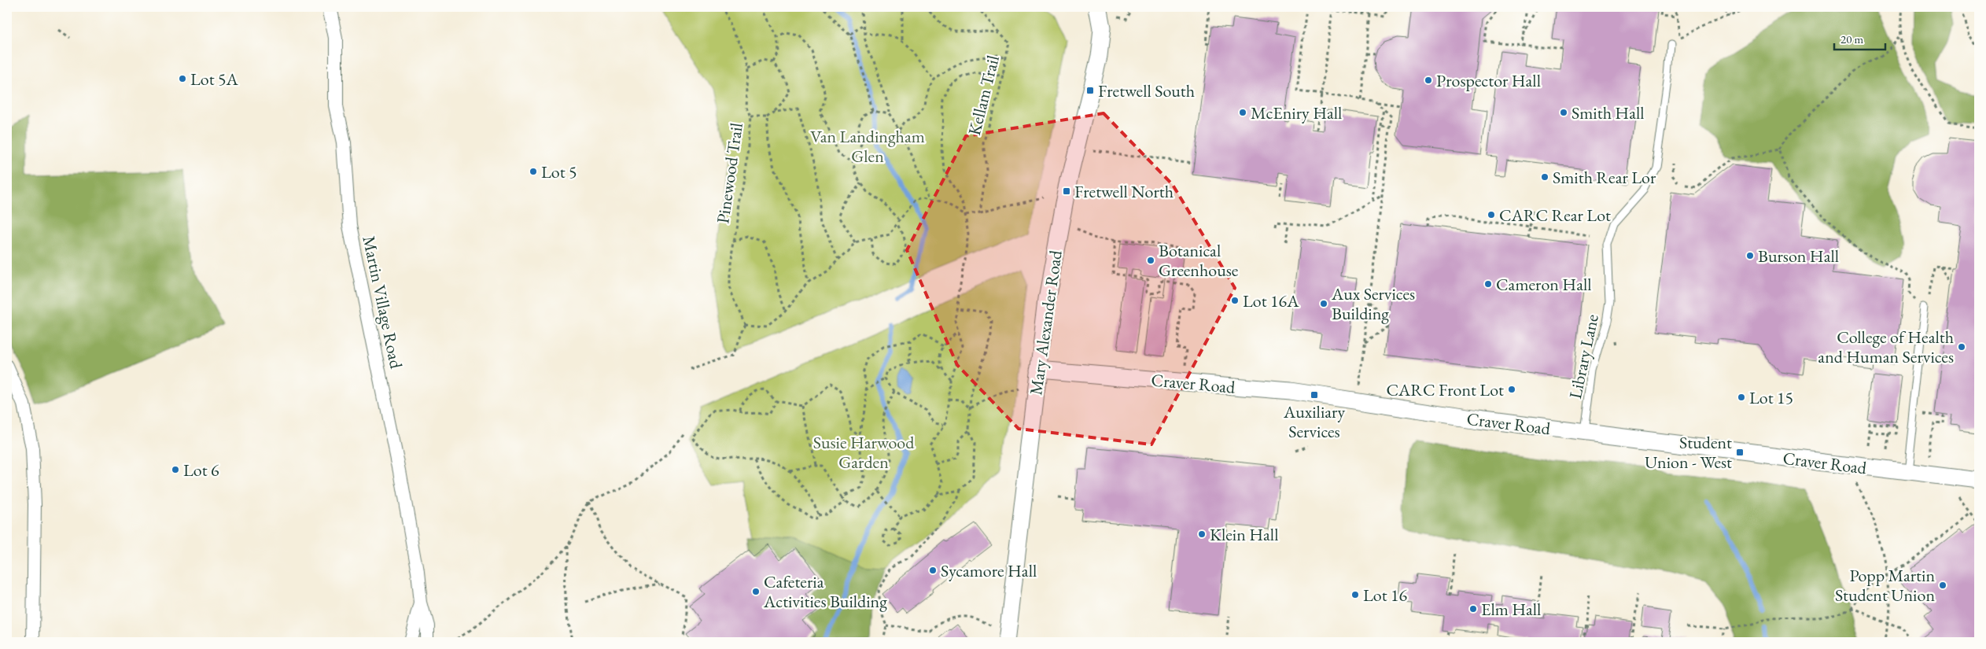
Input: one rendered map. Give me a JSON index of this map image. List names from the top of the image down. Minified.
{"streets":{"street":["Martin Village Road","Mary Alexander Road","Craver Road"],"lane":["Library Lane"],"path":["Kellam Trail","Pinewood Trail"]},"crossings":[["Mary Alexander Road","Craver Road"],["Library Lane","Craver Road"]],"parks":["Van Landingham Glen","Susie Harwood Garden"],"places":{"other":["Lot 5A","Prospector Hall","McEniry Hall","Smith Hall","Lot 5","Smith Rear Lor","CARC Rear Lot","Burson Hall","Botanical Greenhouse","Cameron Hall","Lot 16A","Aux Services Building","College of Health and Human Services","CARC Front Lot","Lot 15","Lot 6","Klein Hall","Sycamore Hall","Popp Martin Student Union","Cafeteria Activities Building","Lot 16","Elm Hall"],"transit":["Fretwell South","Fretwell North","Auxiliary Services","Student Union - West"]},"scale_bar":"20 m"}
